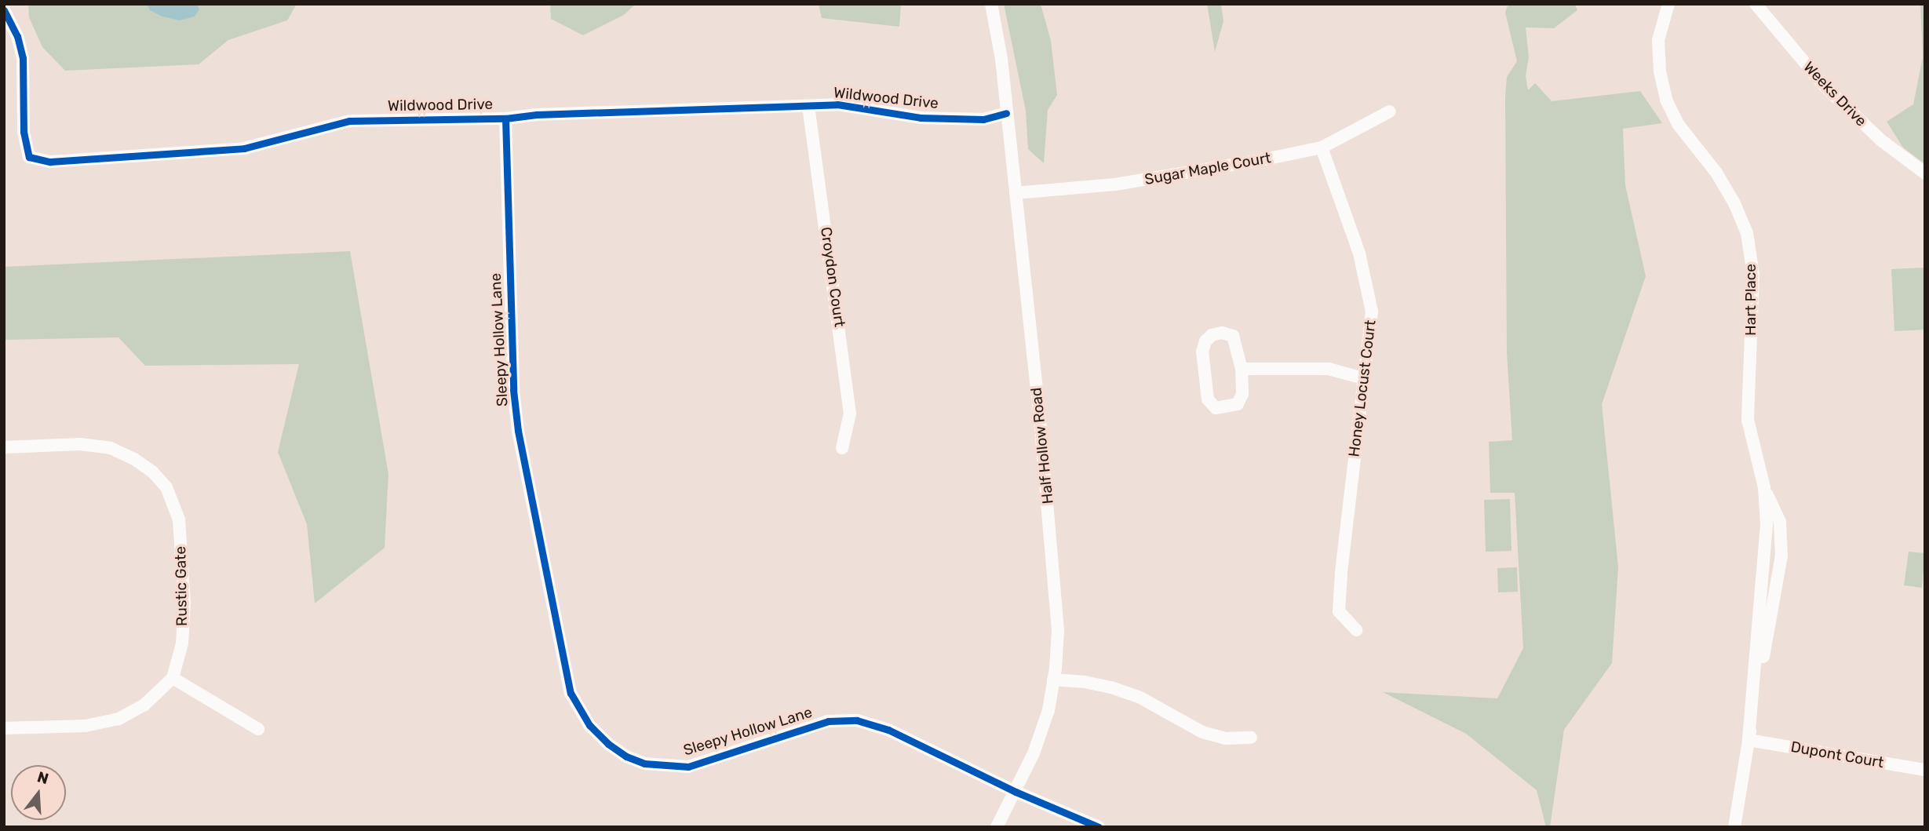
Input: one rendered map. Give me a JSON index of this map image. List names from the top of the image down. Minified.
{"streets":{"street":["Weeks Drive","Wildwood Drive","Sugar Maple Court","Croydon Court","Hart Place","Sleepy Hollow Lane","Honey Locust Court","Half Hollow Road","Rustic Gate","Dupont Court"]},"crossings":[["Wildwood Drive","Croydon Court"],["Wildwood Drive","Sleepy Hollow Lane"],["Wildwood Drive","Half Hollow Road"],["Sugar Maple Court","Honey Locust Court"],["Sugar Maple Court","Half Hollow Road"],["Hart Place","Dupont Court"],["Sleepy Hollow Lane","Half Hollow Road"]],"north":"top"}
